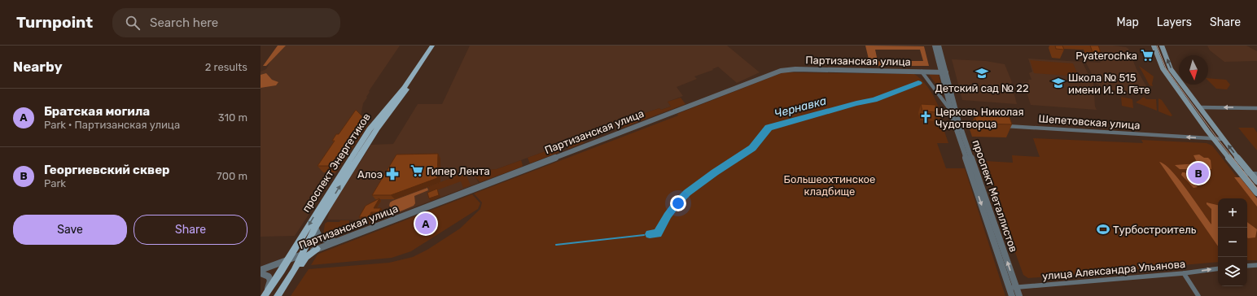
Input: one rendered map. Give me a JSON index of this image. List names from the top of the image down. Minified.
{"streets":{"main road":["проспект Энергетиков"],"street":["Партизанская улица","Шепетовская улица","проспект Металлистов","улица Александра Ульянова"]},"crossings":[["Партизанская улица","проспект Энергетиков"],["Партизанская улица","проспект Металлистов"],["проспект Металлистов","улица Александра Ульянова"]],"one_way":["Шепетовская улица"],"water":["Чернавка"],"parks":["Большеохтинское кладбище"],"places":{"supermarket":["Pyaterochka","Гипер Лента"],"school or university":["Детский сад № 22","Школа № 515 имени И. В. Гёте"],"church":["Церковь Николая Чудотворца"],"pharmacy":["Алоэ"],"sports":["Турбостроитель"]},"north":"bottom","page":{"header":"Turnpoint","search":"Search here","nav":["Map","Layers","Share"],"heading":["Nearby","2 results"],"list":[{"mark":"A","name":"Братская могила","note":"Park · Партизанская улица","value":"310 m"},{"mark":"B","name":"Георгиевский сквер","note":"Park","value":"700 m"}],"pins":["B","A"],"map_buttons":["+","−"],"buttons":["Save","Share"]}}
